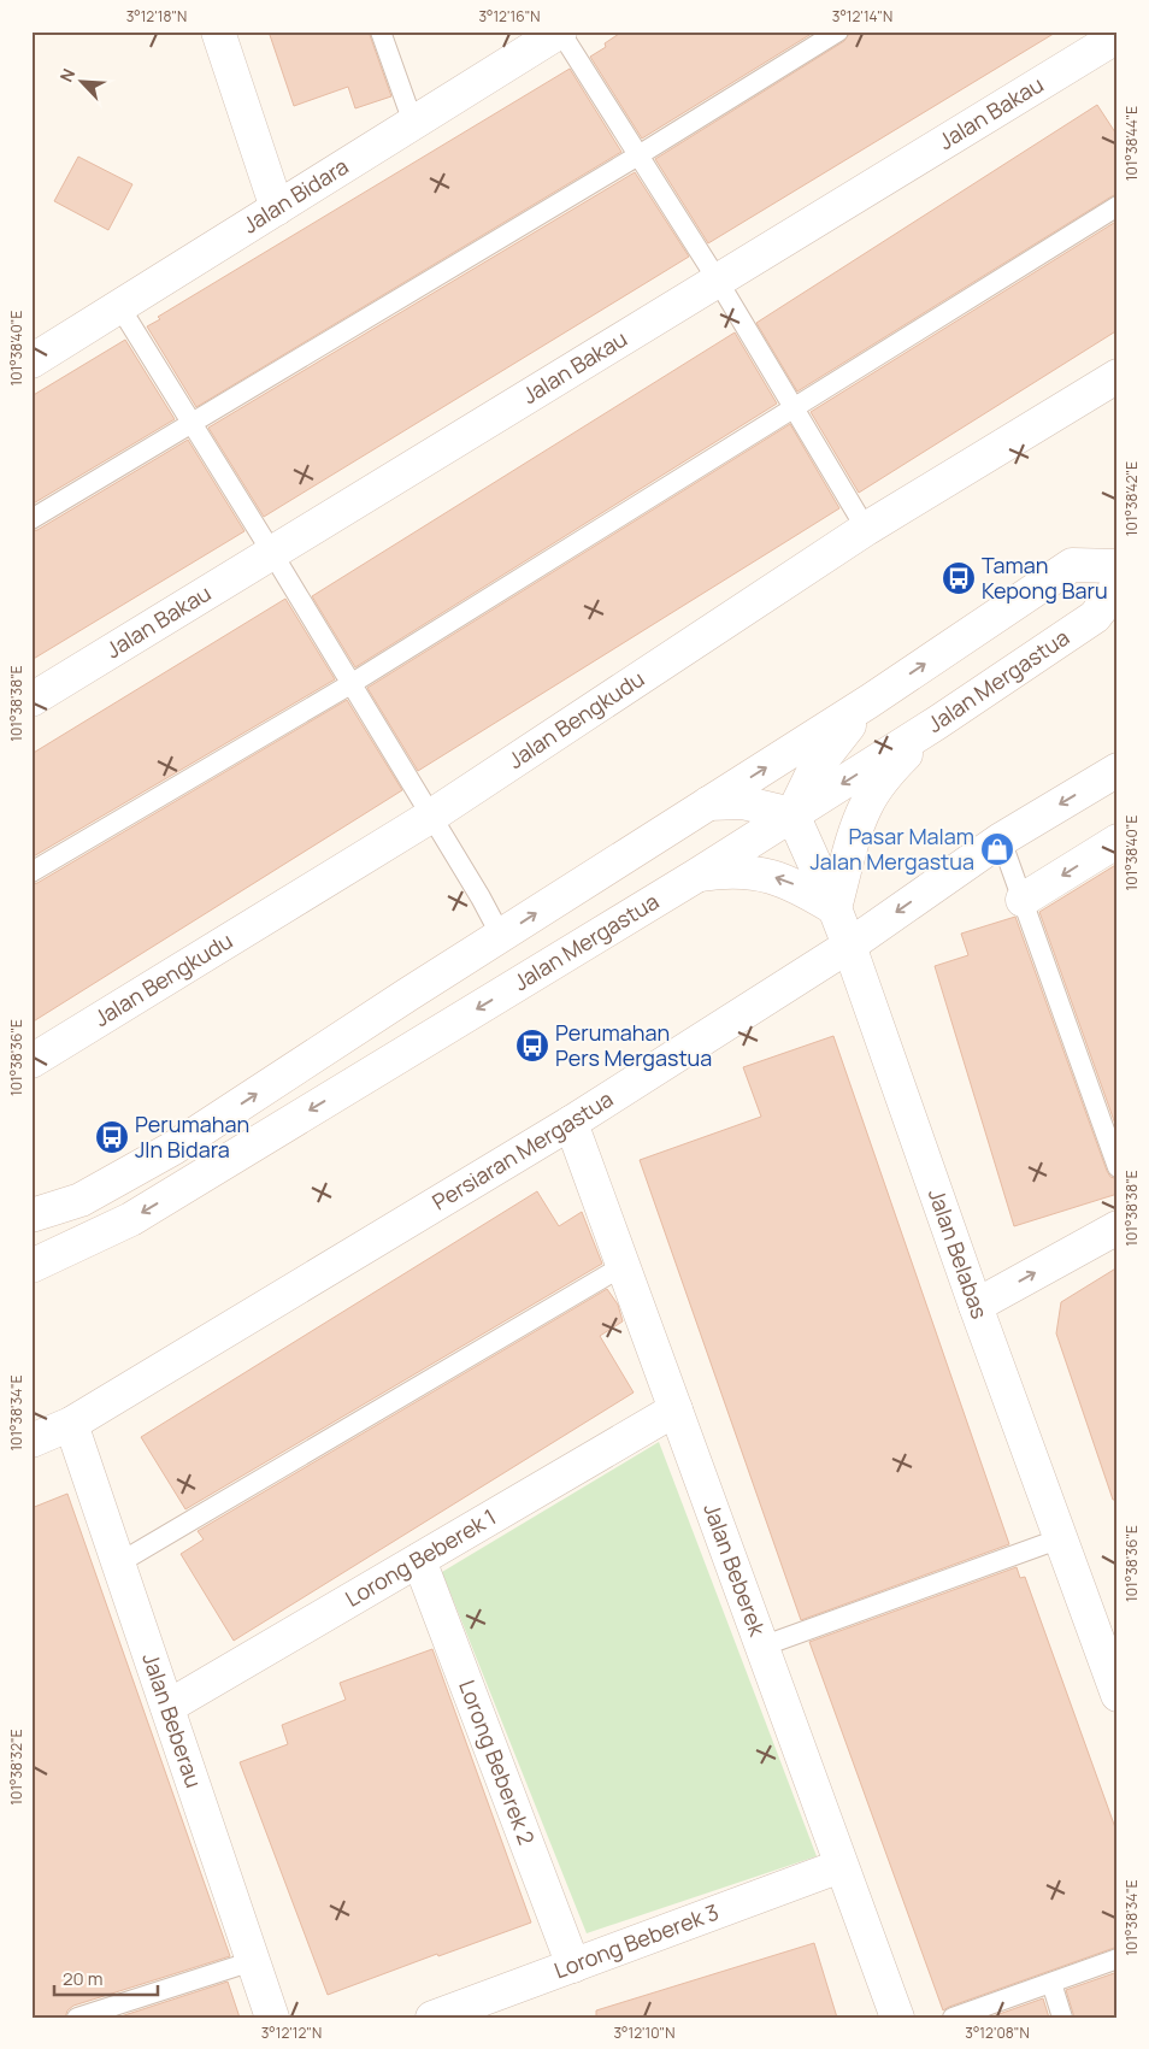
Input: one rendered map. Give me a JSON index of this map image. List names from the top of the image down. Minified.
{"streets":{"street":["Jalan Bakau","Jalan Bidara","Jalan Mergastua","Jalan Bengkudu","Persiaran Mergastua","Jalan Belabas","Lorong Beberek 1","Jalan Beberek","Jalan Beberau","Lorong Beberek 2","Lorong Beberek 3"]},"crossings":[["Jalan Mergastua","Jalan Belabas"],["Persiaran Mergastua","Jalan Belabas"],["Persiaran Mergastua","Jalan Beberek"],["Persiaran Mergastua","Jalan Beberau"],["Lorong Beberek 1","Jalan Beberek"],["Lorong Beberek 1","Jalan Beberau"],["Lorong Beberek 1","Lorong Beberek 2"],["Jalan Beberek","Lorong Beberek 3"],["Lorong Beberek 2","Lorong Beberek 3"]],"places":{"bus stop":["Taman Kepong Baru","Perumahan Pers Mergastua","Perumahan Jln Bidara"],"shop":["Pasar Malam Jalan Mergastua"]},"scale_bar":"20 m","north":"top left","coordinates":["3°12'18\"N","3°12'16\"N","3°12'14\"N","101°38'44\"E","101°38'40\"E","101°38'42\"E","101°38'38\"E","101°38'36\"E","101°38'34\"E","101°38'32\"E","3°12'12\"N","3°12'10\"N","3°12'08\"N"]}
